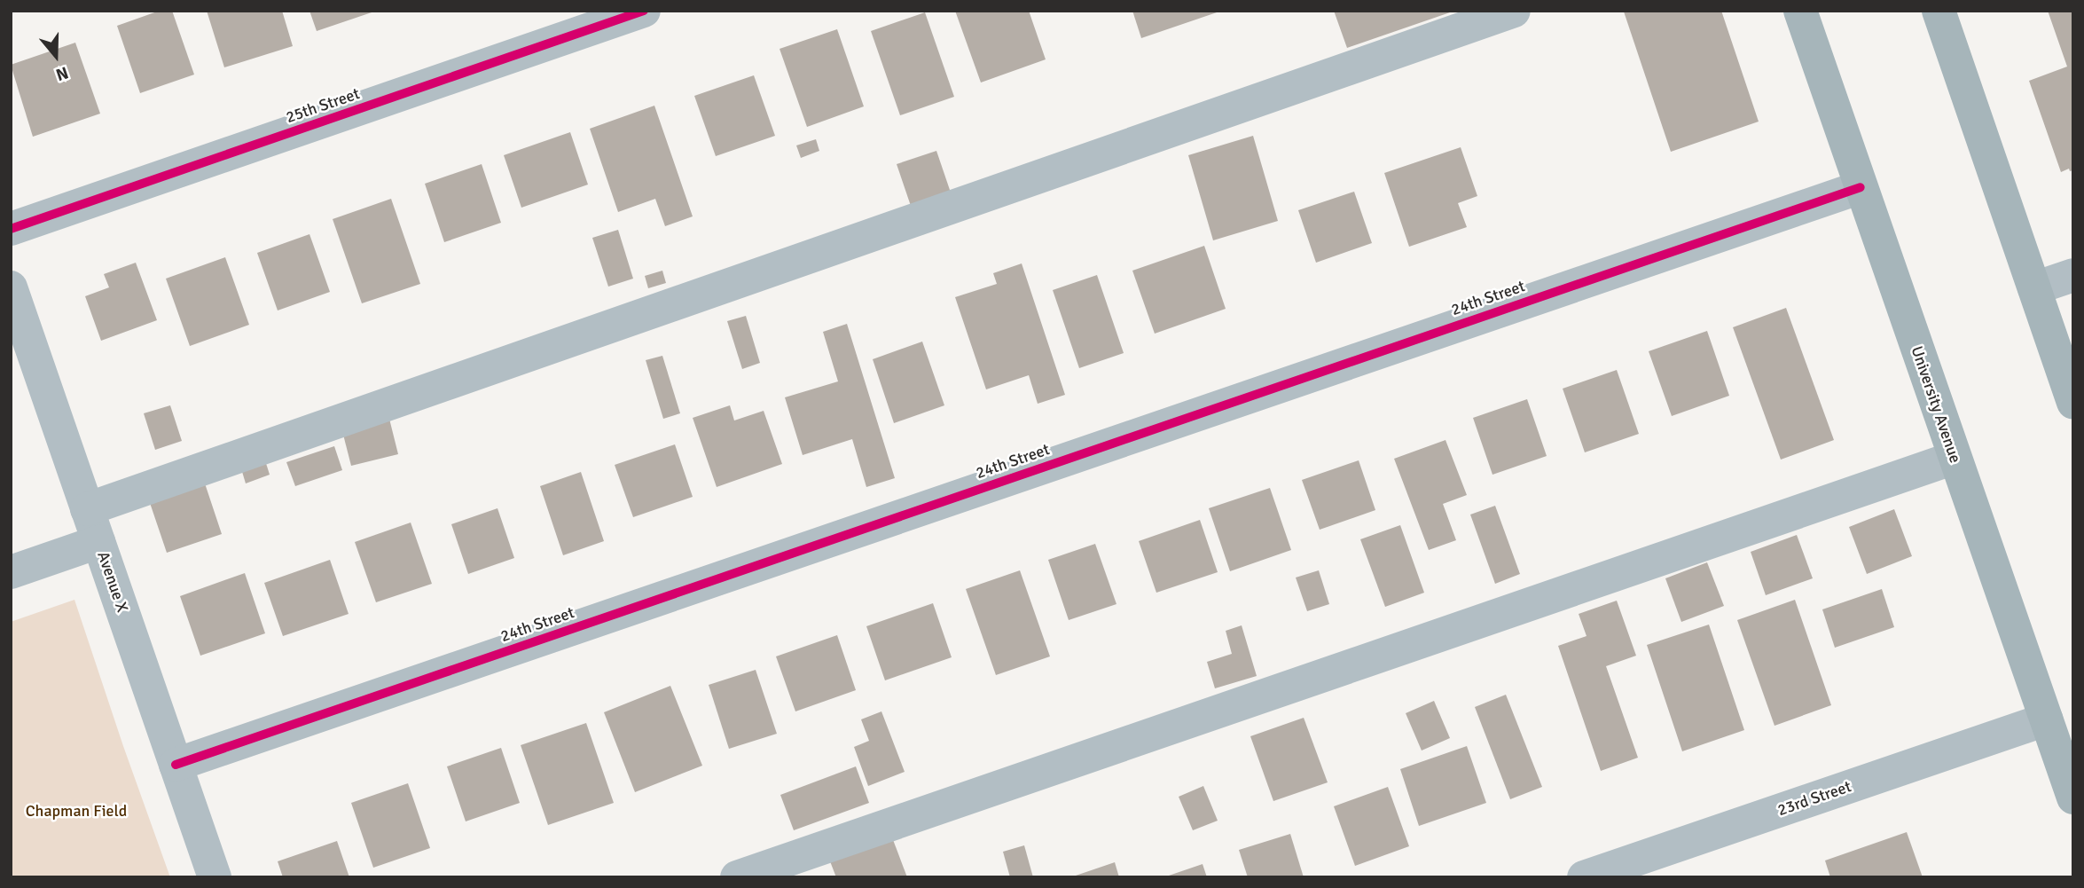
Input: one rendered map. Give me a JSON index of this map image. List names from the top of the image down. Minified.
{"streets":{"main road":["University Avenue"],"street":["25th Street","24th Street","Avenue X","23rd Street"]},"crossings":[["24th Street","University Avenue"],["24th Street","Avenue X"],["University Avenue","23rd Street"]],"parks":["Chapman Field"],"north":"bottom"}
